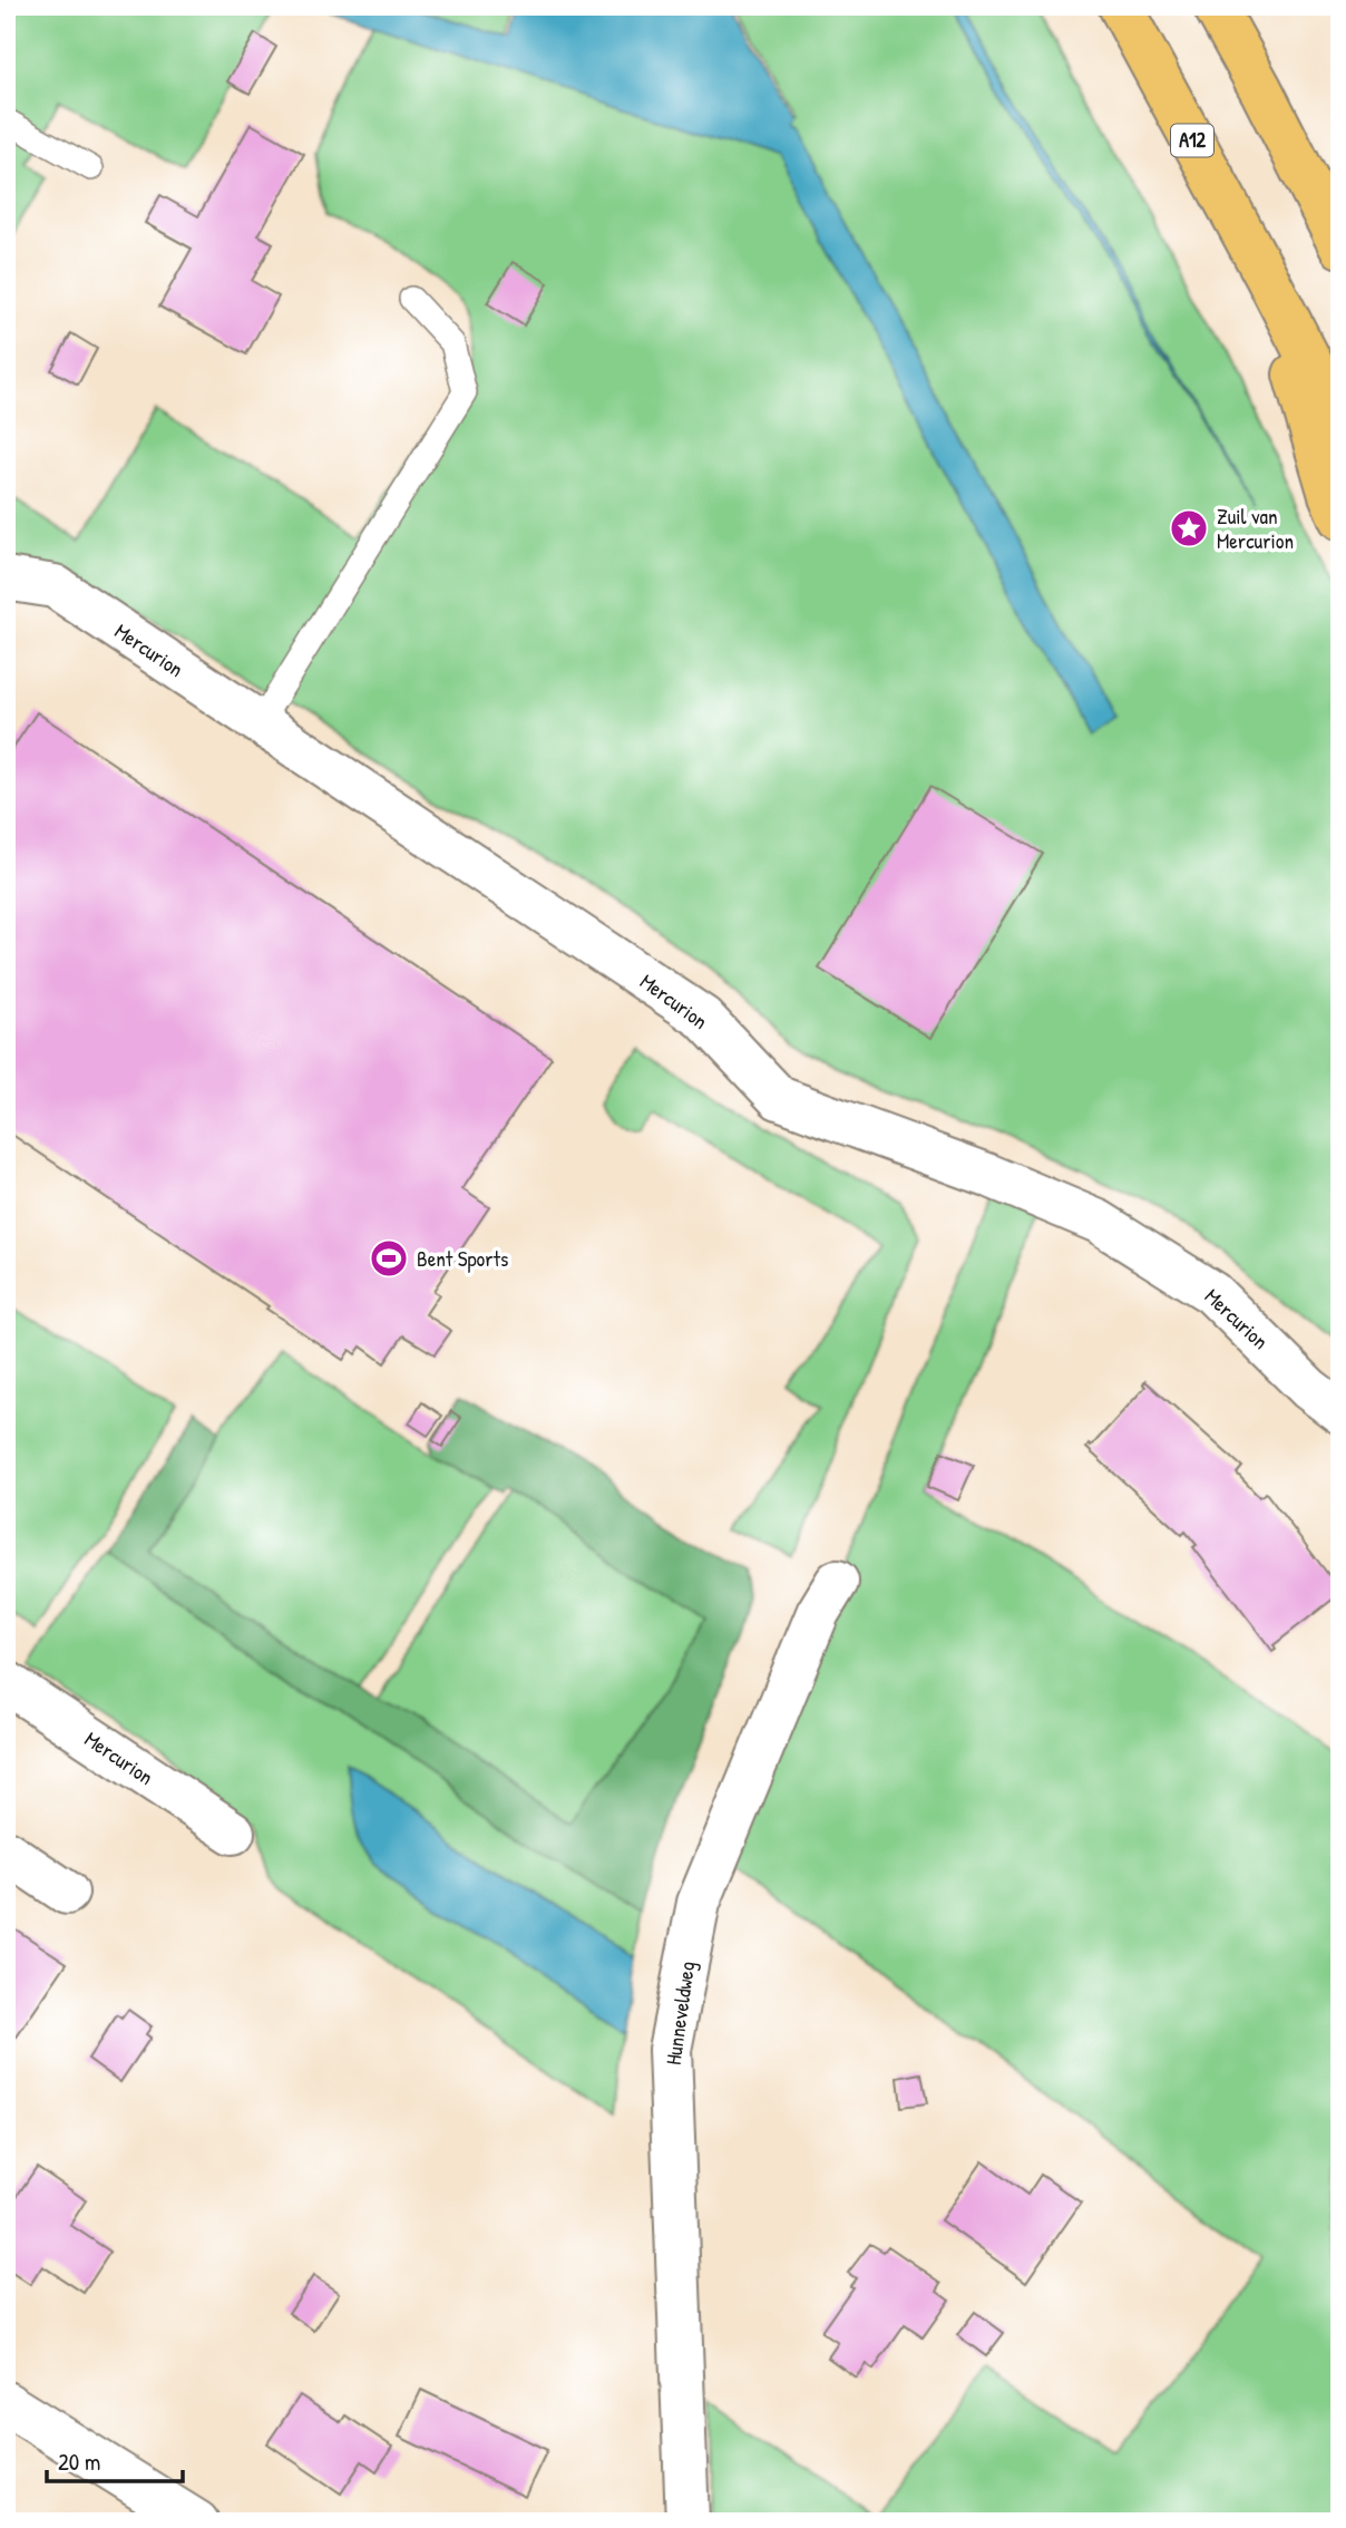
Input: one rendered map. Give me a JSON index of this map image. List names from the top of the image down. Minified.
{"streets":{"highway":["A12"],"street":["Mercurion","Hunneveldweg"]},"places":{"place":["Zuil van Mercurion"],"sports":["Bent Sports"]},"scale_bar":"20 m"}
